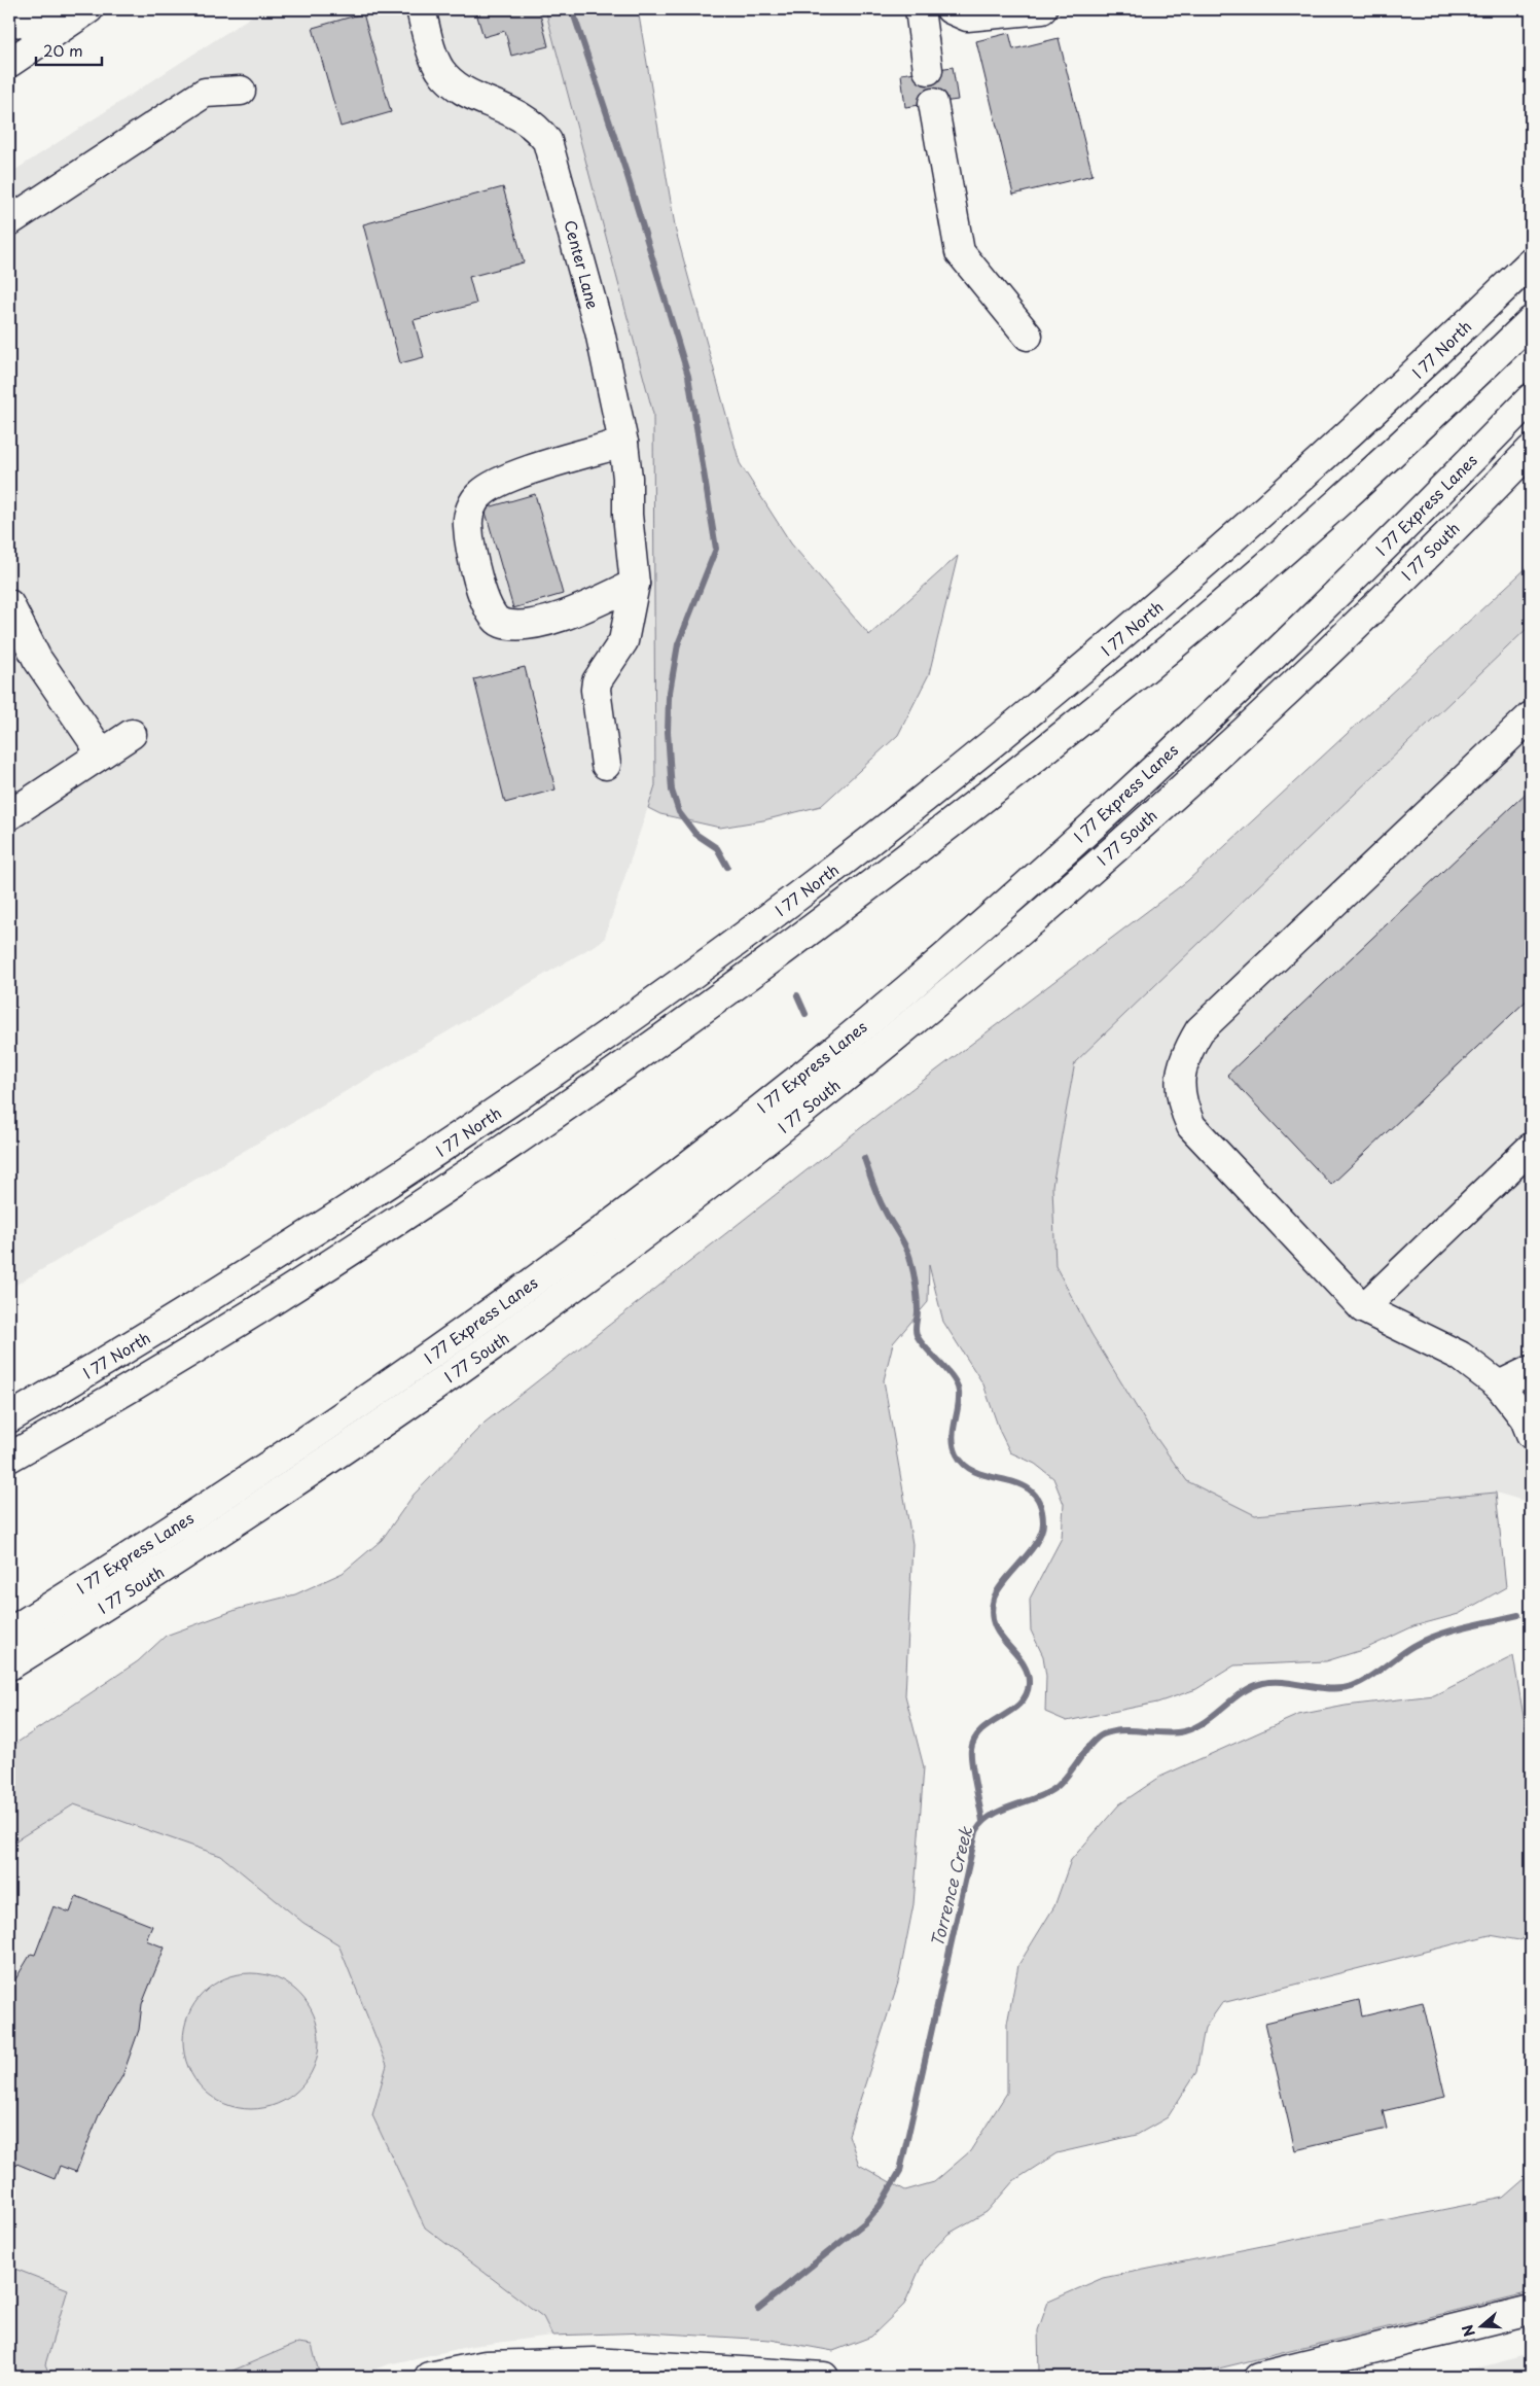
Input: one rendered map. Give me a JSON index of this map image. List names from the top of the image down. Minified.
{"streets":{"main road":["Center Lane","I 77 North","I 77 Express Lanes","I 77 South"]},"water":["Torrence Creek"],"scale_bar":"20 m","north":"left"}
